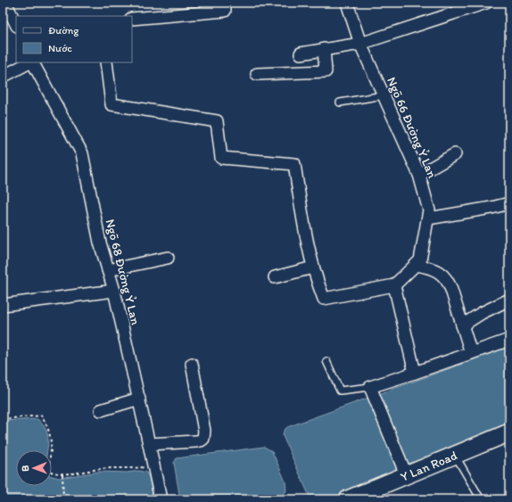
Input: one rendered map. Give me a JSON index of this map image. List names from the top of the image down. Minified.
{"streets":{"main road":["Y Lan Road"],"street":["Ngõ 66 Đường Ỷ Lan","Ngõ 68 Đường Ỷ Lan"]},"legend":["Đường","Nước"],"north":"left"}
